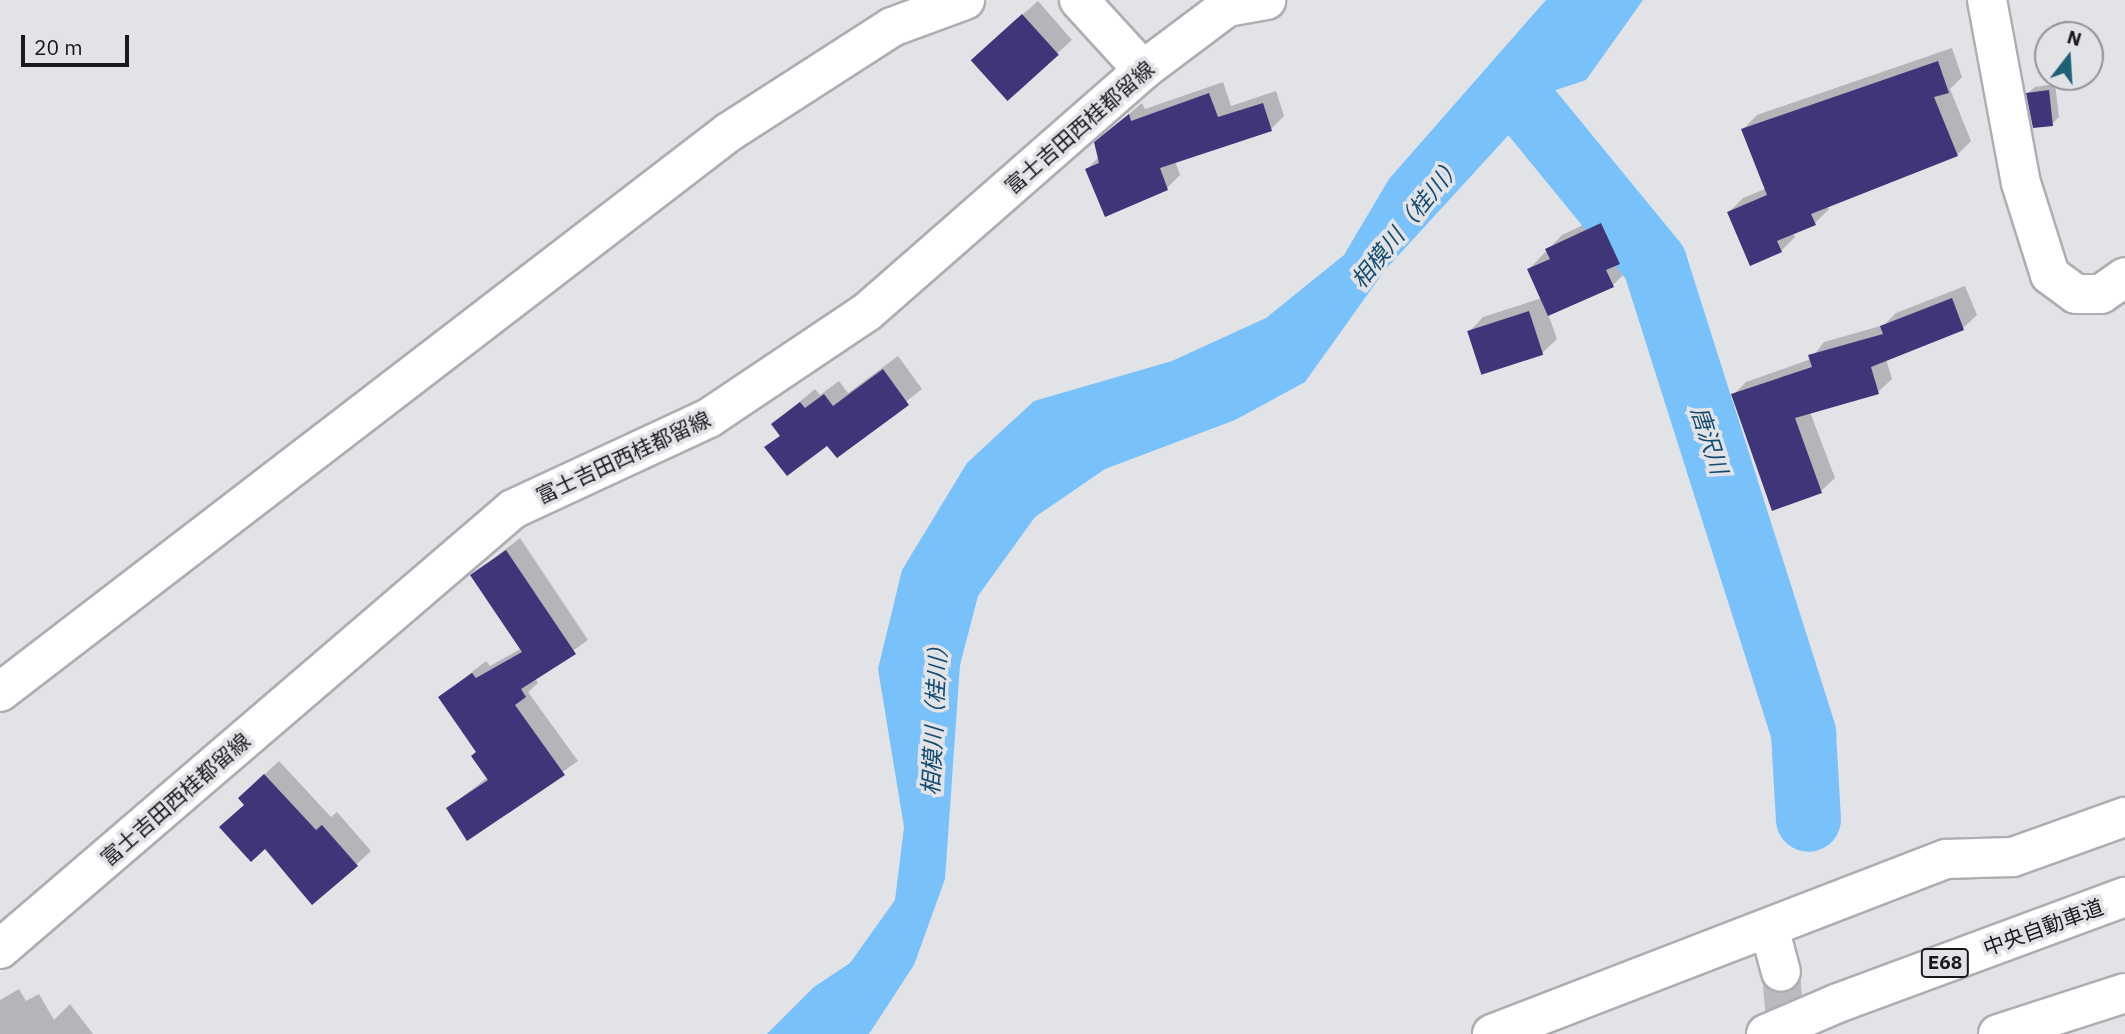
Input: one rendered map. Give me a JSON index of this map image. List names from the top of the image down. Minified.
{"streets":{"main road":["富士吉田西桂都留線","中央自動車道","E68"]},"water":["相模川（桂川）","唐沢川"],"scale_bar":"20 m","north":"top"}
